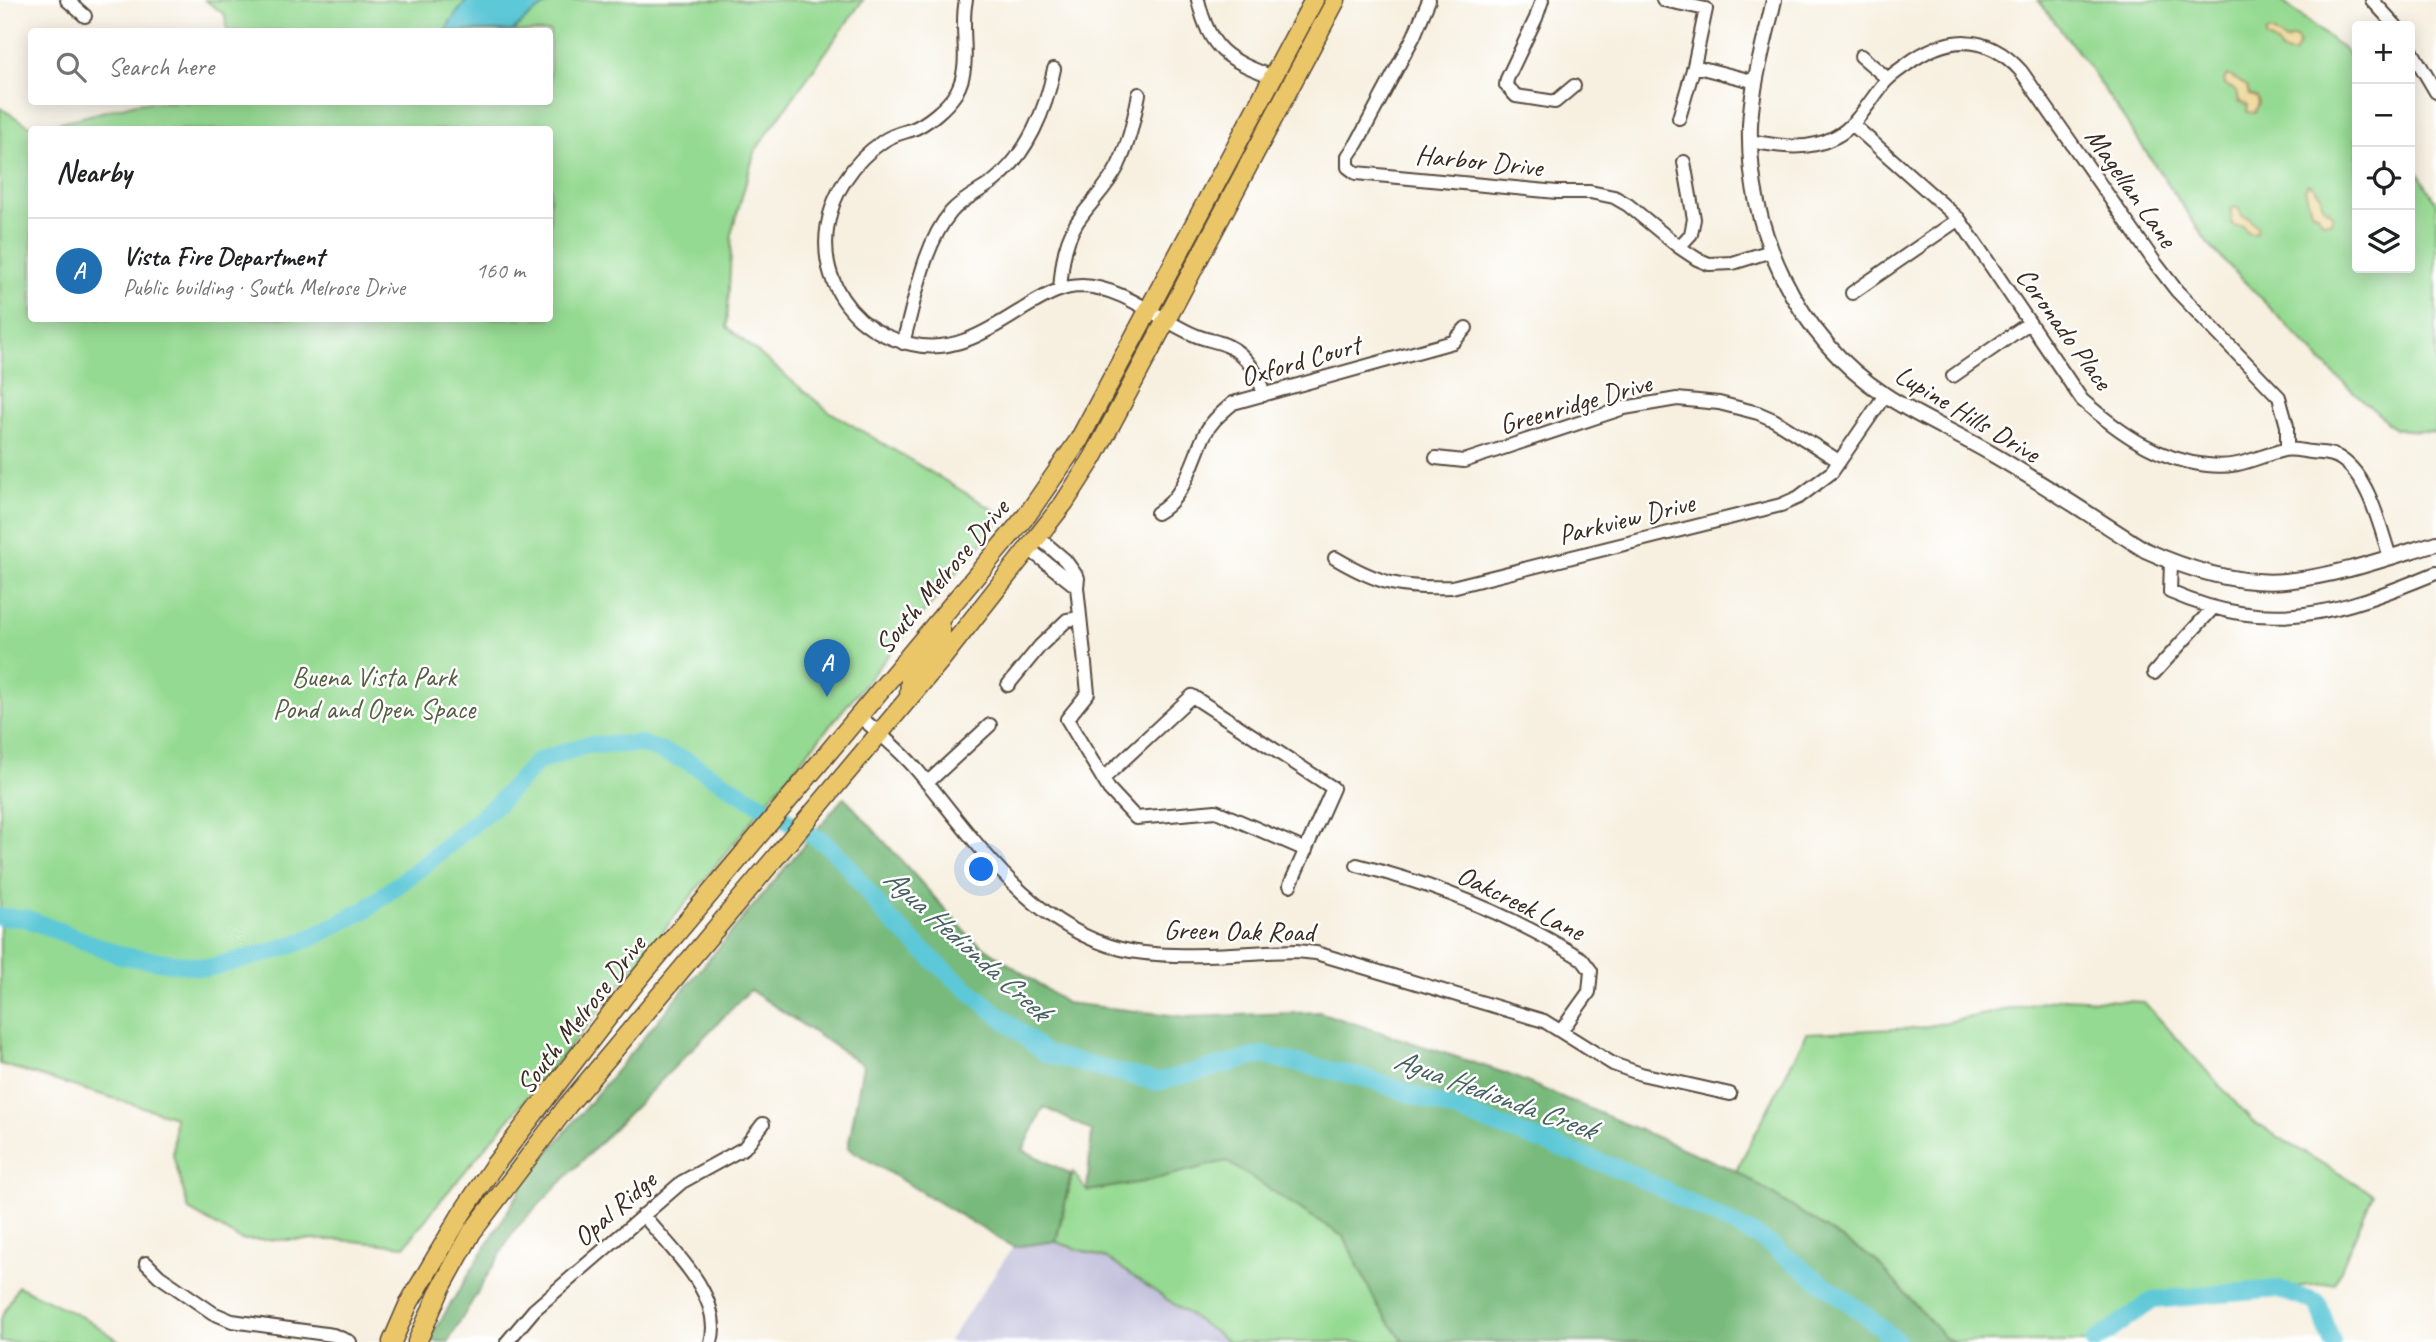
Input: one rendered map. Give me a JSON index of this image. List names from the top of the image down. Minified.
{"streets":{"main road":["South Melrose Drive"],"street":["Harbor Drive","Magellan Lane","Coronado Place","Oxford Court","Greenridge Drive","Lupine Hills Drive","Parkview Drive","Oakcreek Lane","Green Oak Road","Opal Ridge"]},"crossings":[["Harbor Drive","Lupine Hills Drive"],["Magellan Lane","Coronado Place"],["Magellan Lane","Lupine Hills Drive"],["Coronado Place","Lupine Hills Drive"],["Greenridge Drive","Parkview Drive"],["Lupine Hills Drive","Parkview Drive"],["South Melrose Drive","Green Oak Road"],["Oakcreek Lane","Green Oak Road"]],"water":["Agua Hedionda Creek"],"parks":["Buena Vista Park Pond and Open Space"],"page":{"map_buttons":["+","−"],"search":"Search here","heading":"Nearby","list":[{"mark":"A","name":"Vista Fire Department","note":"Public building · South Melrose Drive","value":"160 m"}],"pins":"A"}}
